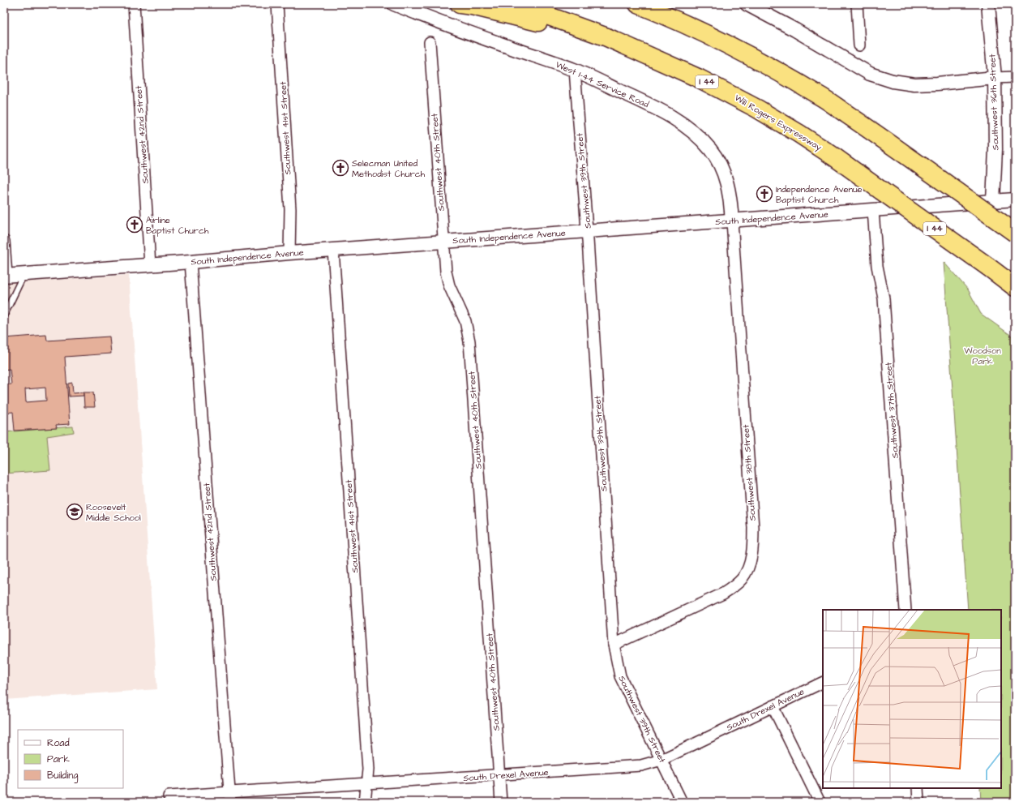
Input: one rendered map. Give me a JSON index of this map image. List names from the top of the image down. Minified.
{"streets":{"highway":["I 44","Will Rogers Expressway"],"street":["West I-44 Service Road","Southwest 36th Street","Southwest 41st Street","Southwest 42nd Street","Southwest 40th Street","Southwest 39th Street","South Independence Avenue","Southwest 37th Street","Southwest 38th Street","South Drexel Avenue"]},"crossings":[["West I-44 Service Road","Southwest 39th Street"],["West I-44 Service Road","South Independence Avenue"],["West I-44 Service Road","Southwest 38th Street"],["Southwest 36th Street","South Independence Avenue"],["Southwest 41st Street","South Independence Avenue"],["Southwest 41st Street","South Drexel Avenue"],["Southwest 42nd Street","South Independence Avenue"],["Southwest 42nd Street","South Drexel Avenue"],["Southwest 40th Street","South Independence Avenue"],["Southwest 40th Street","South Drexel Avenue"],["Southwest 39th Street","South Independence Avenue"],["Southwest 39th Street","Southwest 38th Street"],["Southwest 39th Street","South Drexel Avenue"],["South Independence Avenue","Southwest 37th Street"],["South Independence Avenue","Southwest 38th Street"]],"parks":["Woodson Park"],"places":{"church":["Selecman United Methodist Church","Independence Avenue Baptist Church","Airline Baptist Church"],"school or university":["Roosevelt Middle School"]},"legend":["Road","Park","Building"]}
